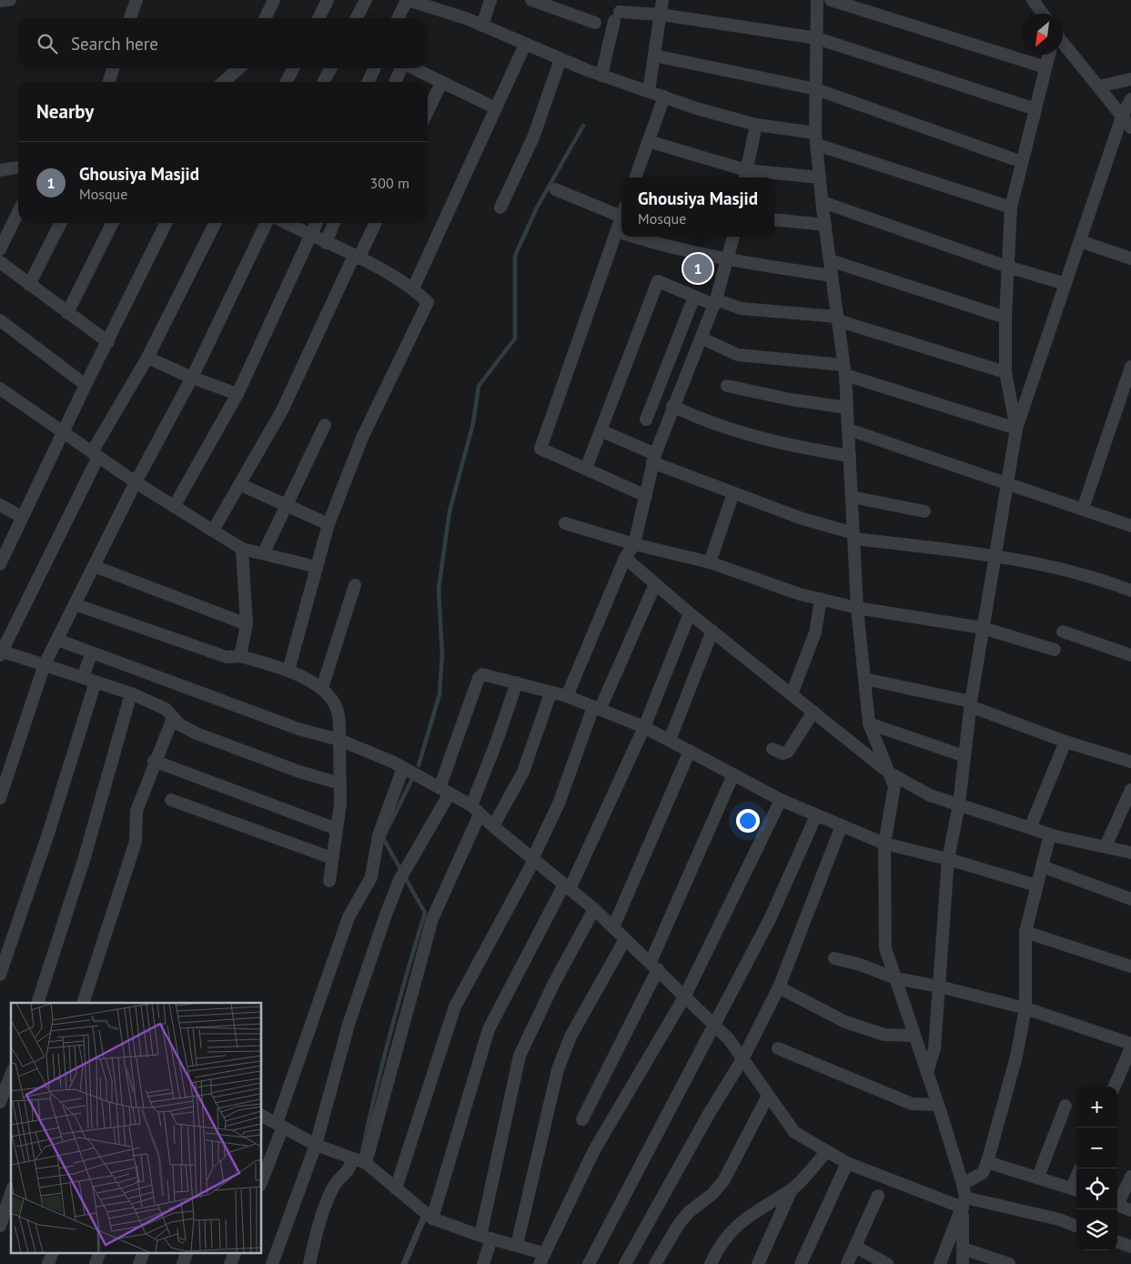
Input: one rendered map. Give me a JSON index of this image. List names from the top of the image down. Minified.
{"north":"bottom left","page":{"search":"Search here","heading":"Nearby","list":[{"mark":"1","name":"Ghousiya Masjid","note":"Mosque","value":"300 m"}],"popup":["Ghousiya Masjid","Mosque"],"pins":"1","map_buttons":["+","−"]}}
